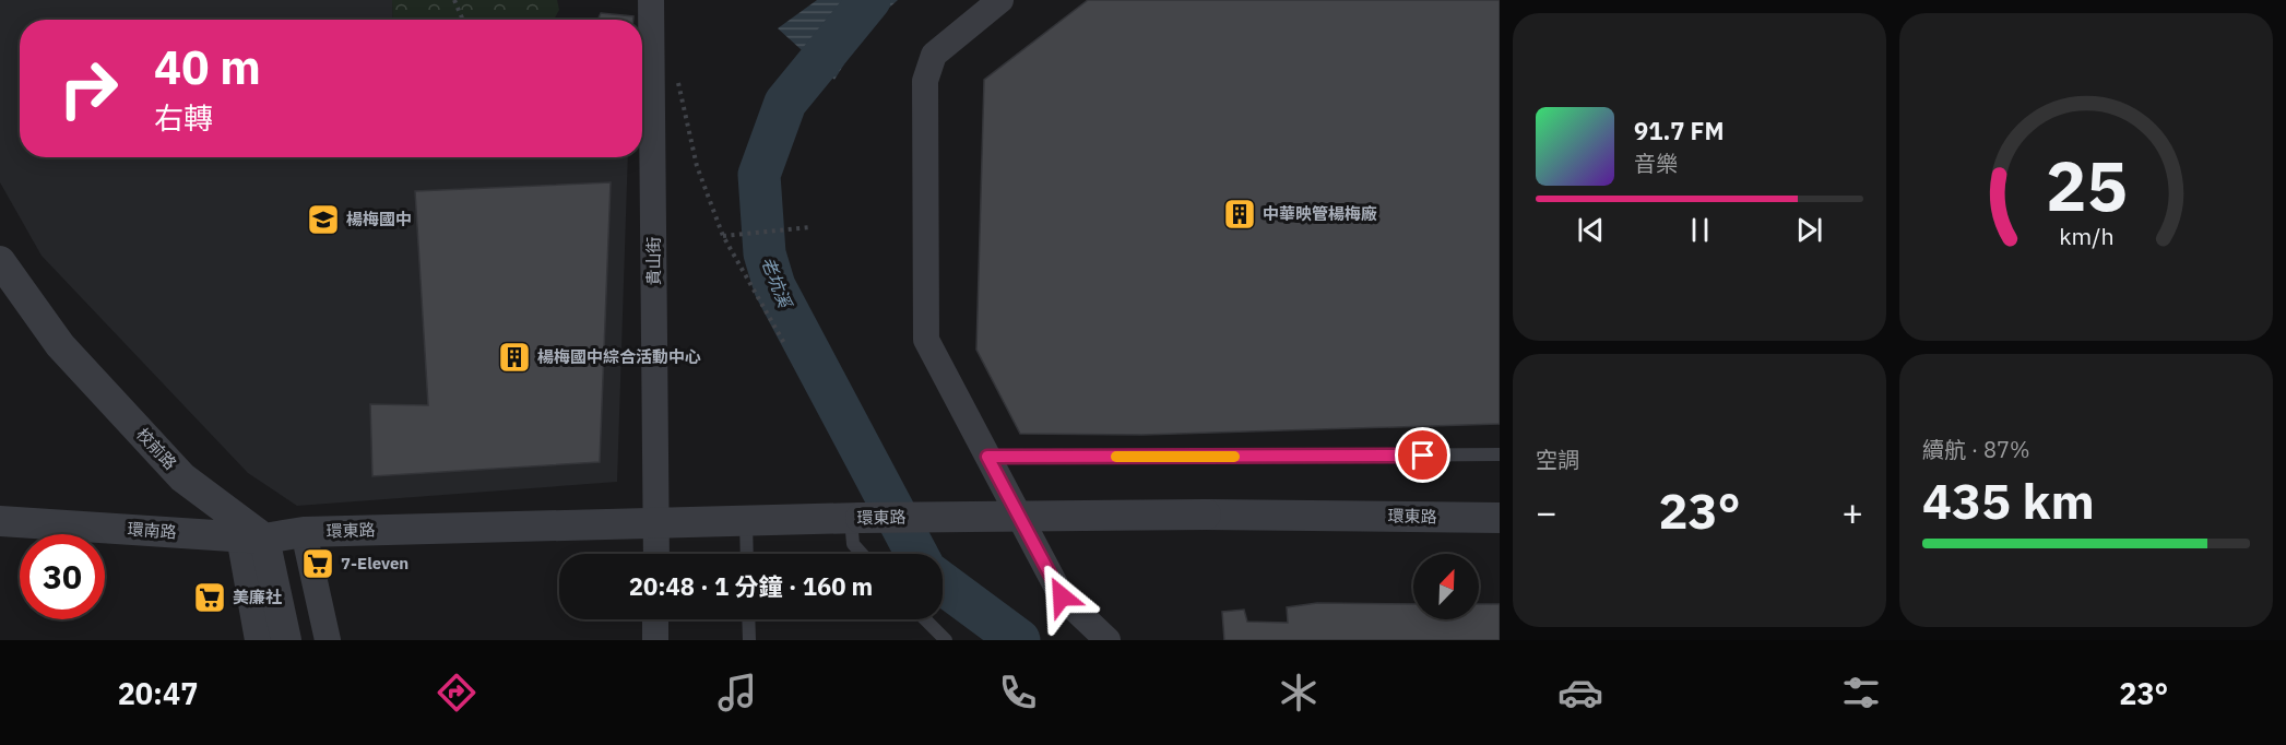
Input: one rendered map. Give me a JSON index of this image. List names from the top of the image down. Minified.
{"streets":{"street":["貴山街","校前路","環東路","環南路"]},"crossings":[["貴山街","環東路"],["校前路","環東路"],["校前路","環南路"],["環東路","環南路"]],"water":["老坑溪"],"places":{"building":["中華映管楊梅廠","楊梅國中綜合活動中心"],"school or university":["楊梅國中"],"supermarket":["7-Eleven","美廉社"]},"north":"top right","page":{"turn":["40 m","右轉"],"song":["91.7 FM","音樂"],"tile":["空調",["續航 · 87%","435 km"]],"heat":["−","23°","+"],"limit":"30","trip":"20:48 · 1 分鐘 · 160 m","tabs":["20:47","23°"],"gauge":["25","km/h"]}}
